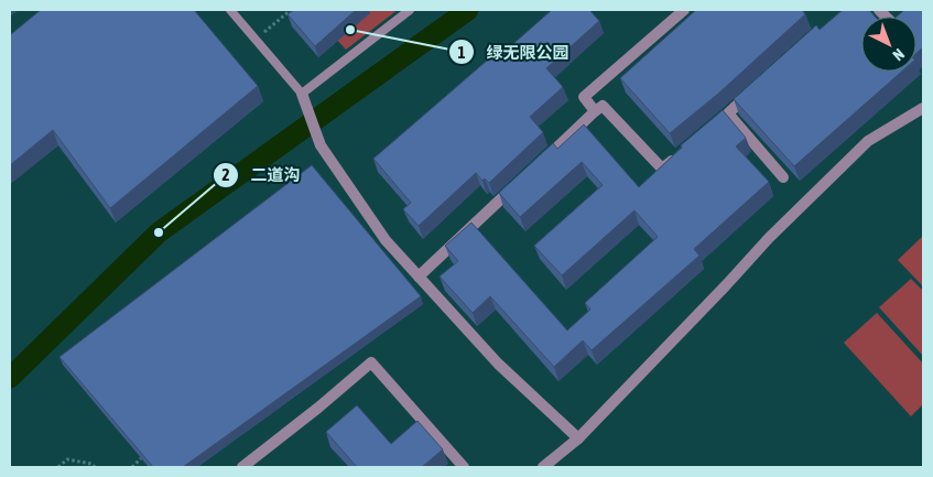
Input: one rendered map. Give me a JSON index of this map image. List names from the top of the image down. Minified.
{"places":["绿无限公园","二道沟"],"north":"bottom right"}
